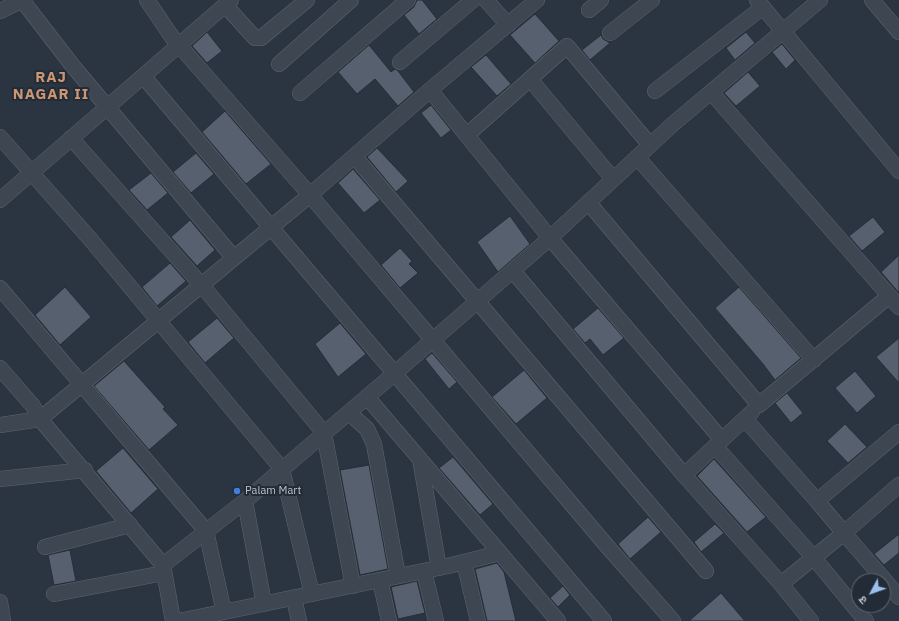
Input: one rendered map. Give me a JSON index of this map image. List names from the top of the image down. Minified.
{"districts":["RAJ NAGAR II"],"places":["Palam Mart"],"north":"bottom left"}
